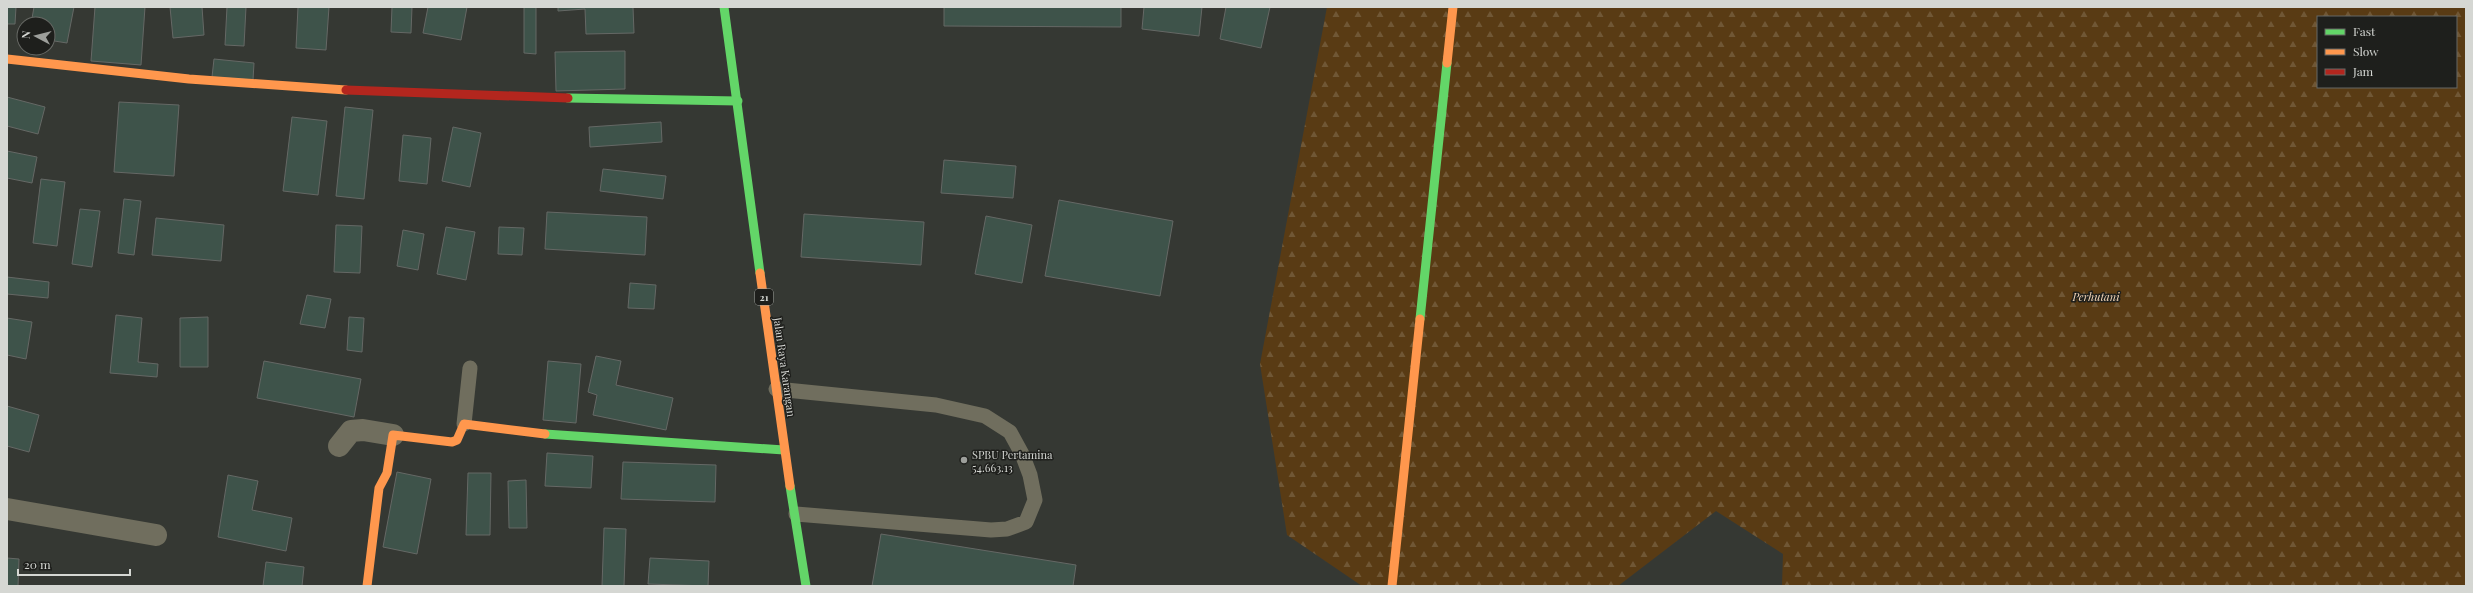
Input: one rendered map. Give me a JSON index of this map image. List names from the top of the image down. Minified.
{"streets":{"main road":["21","Jalan Raya Karangan"]},"parks":["Perhutani"],"places":["SPBU Pertamina 54.663.13"],"legend":["Fast","Slow","Jam"],"scale_bar":"20 m","north":"left"}
